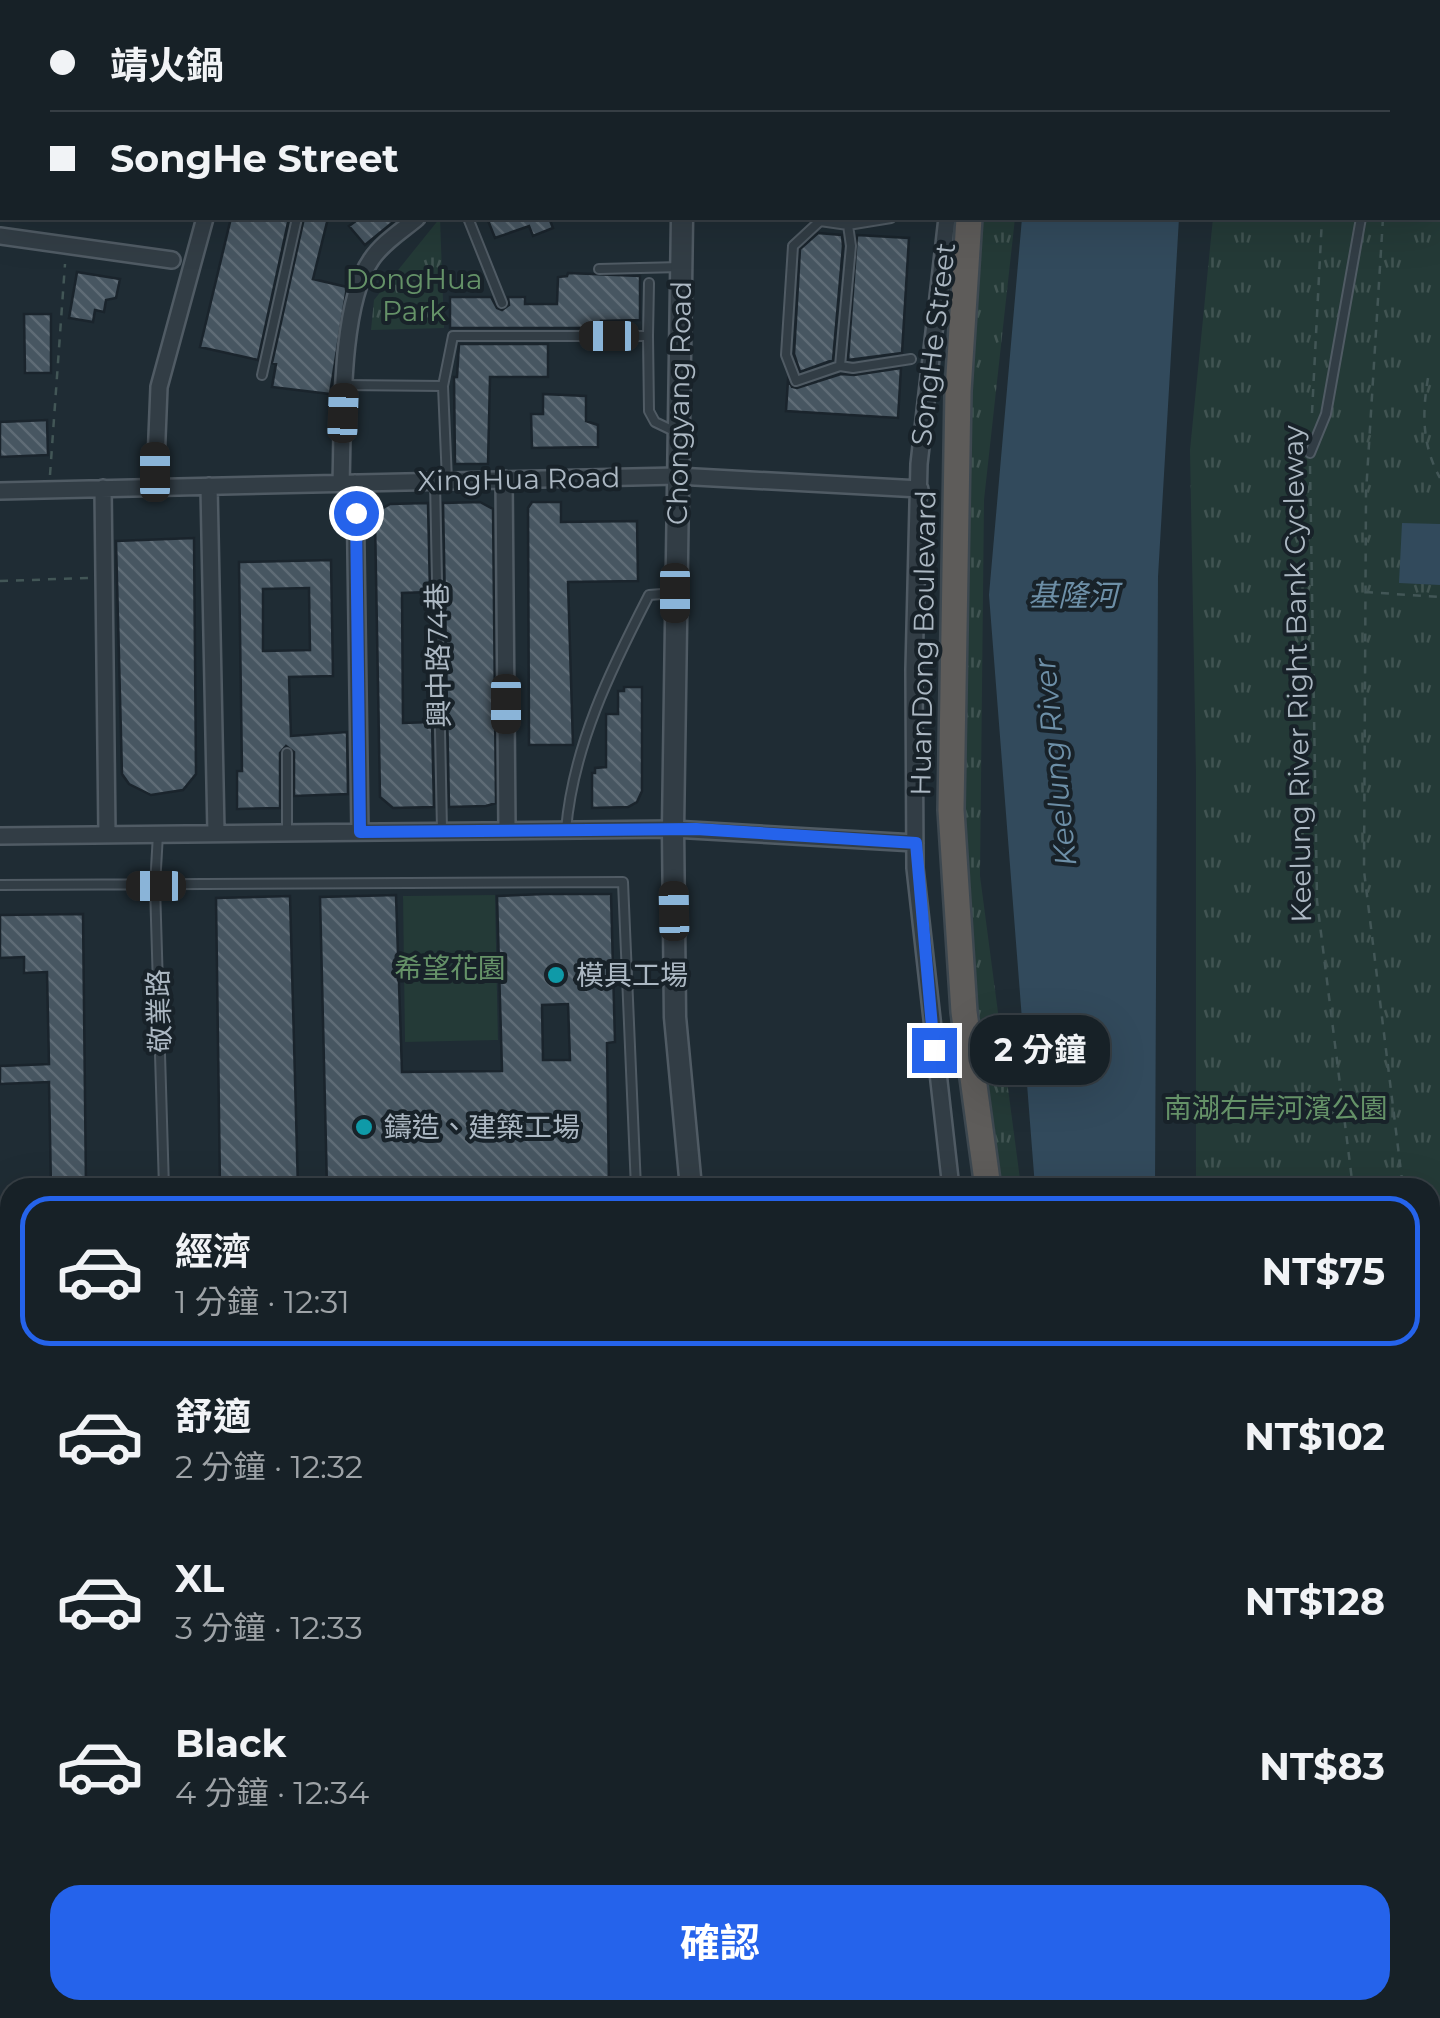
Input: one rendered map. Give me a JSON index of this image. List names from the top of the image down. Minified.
{"streets":{"highway":["HuanDong Boulevard"],"street":["SongHe Street","Chongyang Road","XingHua Road"],"lane":["興中路74巷","敬業路"],"path":["Keelung River Right Bank Cycleway"]},"crossings":[["SongHe Street","XingHua Road"],["Chongyang Road","XingHua Road"],["XingHua Road","興中路74巷"]],"water":["基隆河","Keelung River"],"parks":["DongHua Park","希望花園","南湖右岸河濱公園"],"places":["模具工場","鑄造、建築工場"],"page":{"banner":["靖火鍋","SongHe Street"],"bubble":"2 分鐘","list":[{"name":"經濟","note":"1 分鐘 · 12:31","value":"NT$75"},{"name":"舒適","note":"2 分鐘 · 12:32","value":"NT$102"},{"name":"XL","note":"3 分鐘 · 12:33","value":"NT$128"},{"name":"Black","note":"4 分鐘 · 12:34","value":"NT$83"}],"buttons":"確認"}}
